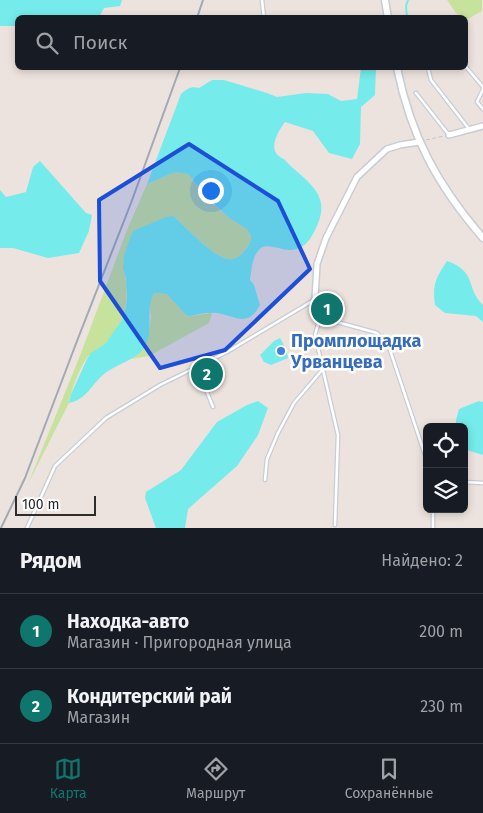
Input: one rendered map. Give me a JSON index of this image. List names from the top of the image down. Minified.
{"places":["Промплощадка Урванцева"],"scale_bar":"100 m","page":{"search":"Поиск","pins":["1","2"],"scale":"100 m","heading":["Рядом","Найдено: 2"],"list":[{"mark":"1","name":"Находка-авто","note":"Магазин · Пригородная улица","value":"200 m"},{"mark":"2","name":"Кондитерский рай","note":"Магазин","value":"230 m"}],"nav":["Карта","Маршрут","Сохранённые"]}}
